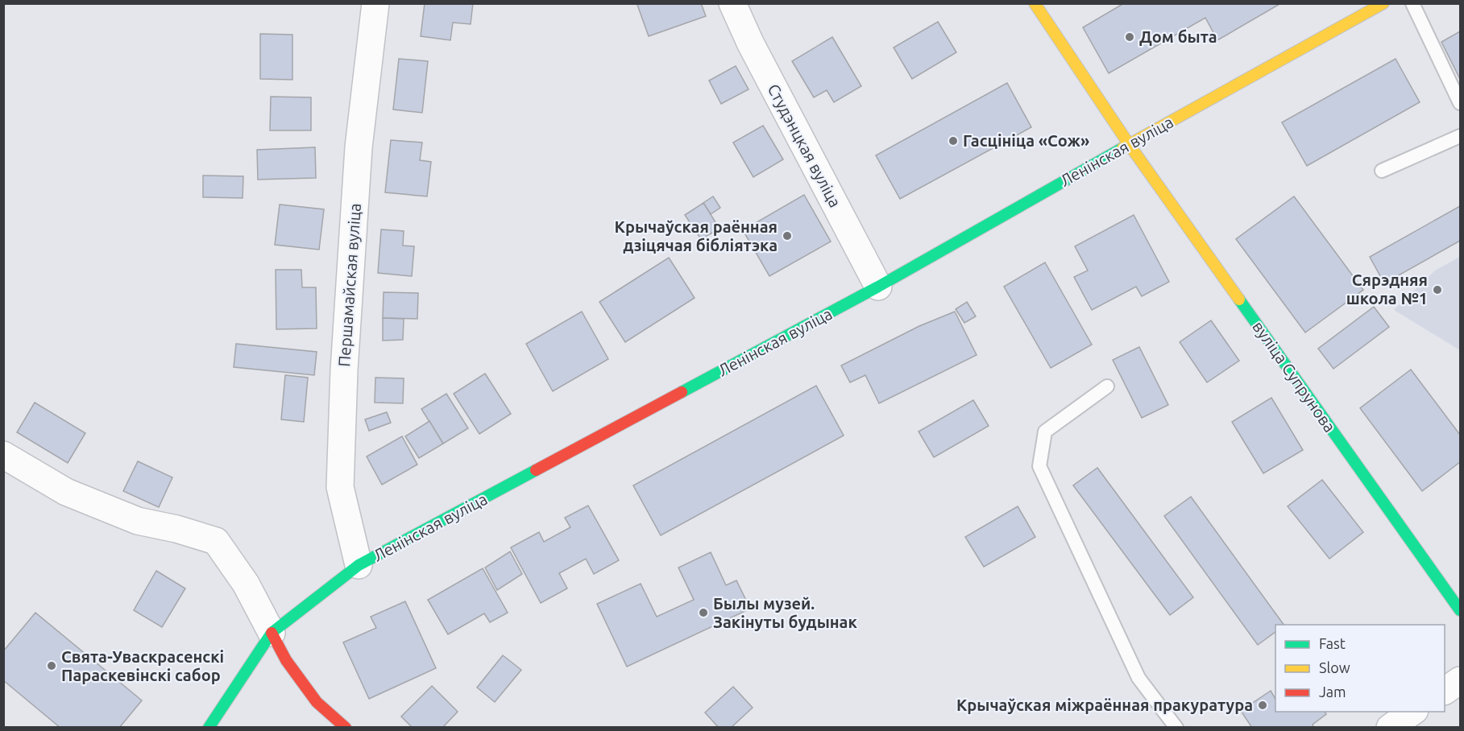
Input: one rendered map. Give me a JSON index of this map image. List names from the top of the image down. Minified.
{"streets":{"main road":["Ленінская вуліца","вуліца Супрунова"],"street":["Студэнцкая вуліца","Першамайская вуліца"]},"crossings":[["Студэнцкая вуліца","Ленінская вуліца"],["Ленінская вуліца","Першамайская вуліца"],["Ленінская вуліца","вуліца Супрунова"]],"places":["Дом быта","Гасцініца «Сож»","Крычаўская раённая дзіцячая бібліятэка","Сярэдняя школа №1","Былы музей. Закінуты будынак","Свята-Уваскрасенскі Параскевінскі сабор","Крычаўская міжраённая пракуратура"],"legend":["Fast","Slow","Jam"]}
